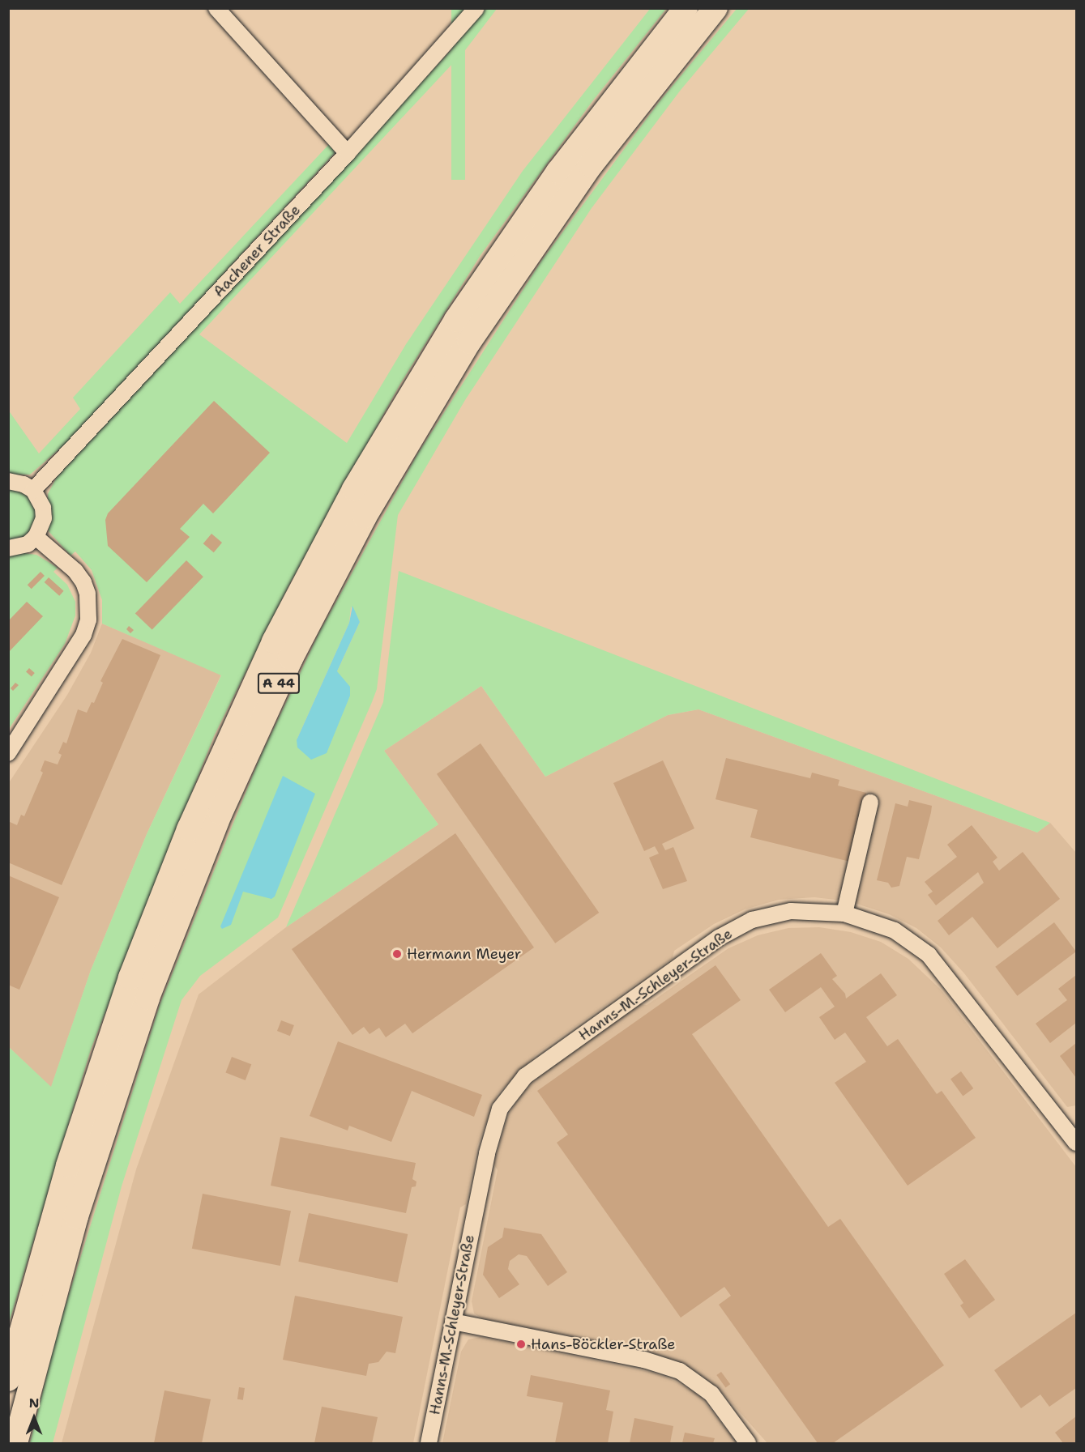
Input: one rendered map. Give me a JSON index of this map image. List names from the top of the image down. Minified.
{"streets":{"highway":["A 44"],"street":["Aachener Straße","Hanns-M.-Schleyer-Straße"]},"places":["Hermann Meyer","Hans-Böckler-Straße"],"north":"top"}
